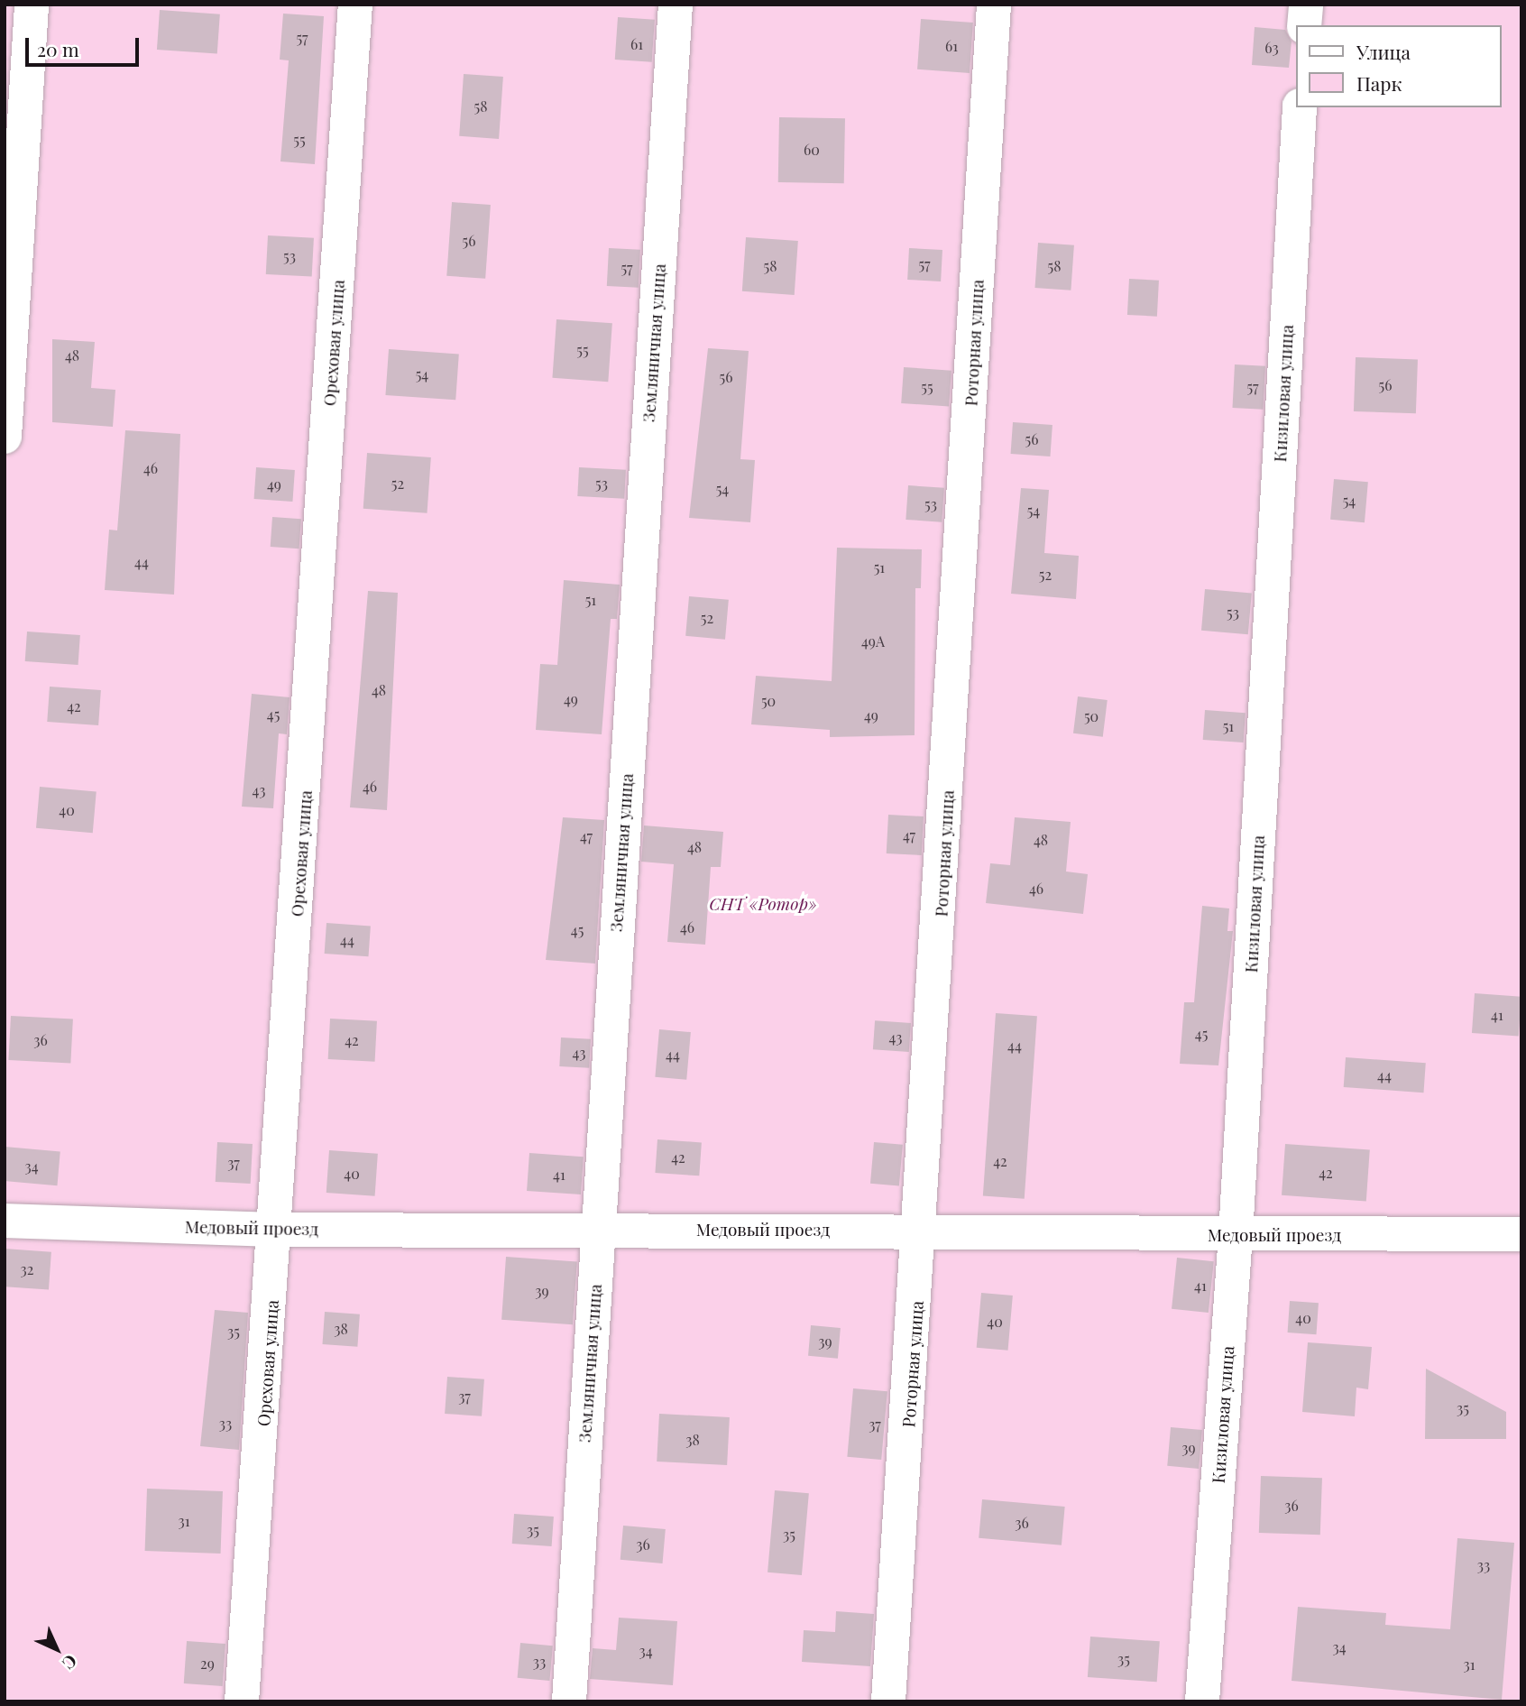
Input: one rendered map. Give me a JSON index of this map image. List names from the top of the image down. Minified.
{"streets":{"street":["Ореховая улица","Земляничная улица","Роторная улица","Кизиловая улица","Медовый проезд"]},"crossings":[["Ореховая улица","Медовый проезд"],["Земляничная улица","Медовый проезд"],["Роторная улица","Медовый проезд"],["Кизиловая улица","Медовый проезд"]],"parks":["СНТ «Ротор»"],"house_numbers":["57","61","61","63","58","55","60","56","53","57","58","58","57","55","48","54","56","56","55","57","56","46","52","53","49","54","54","53","54","44","51","52","51","53","52","49А","48","49","50","42","45","49","50","51","46","43","40","47","47","48","48","46","46","45","44","41","45","43","36","42","44","43","44","44","42","42","37","34","42","40","41","32","41","39","40","40","38","35","39","37","35","33","37","38","39","36","31","36","35","35","36","33","34","34","35","33","29","31"],"legend":["Улица","Парк"],"scale_bar":"20 m","north":"bottom right"}
